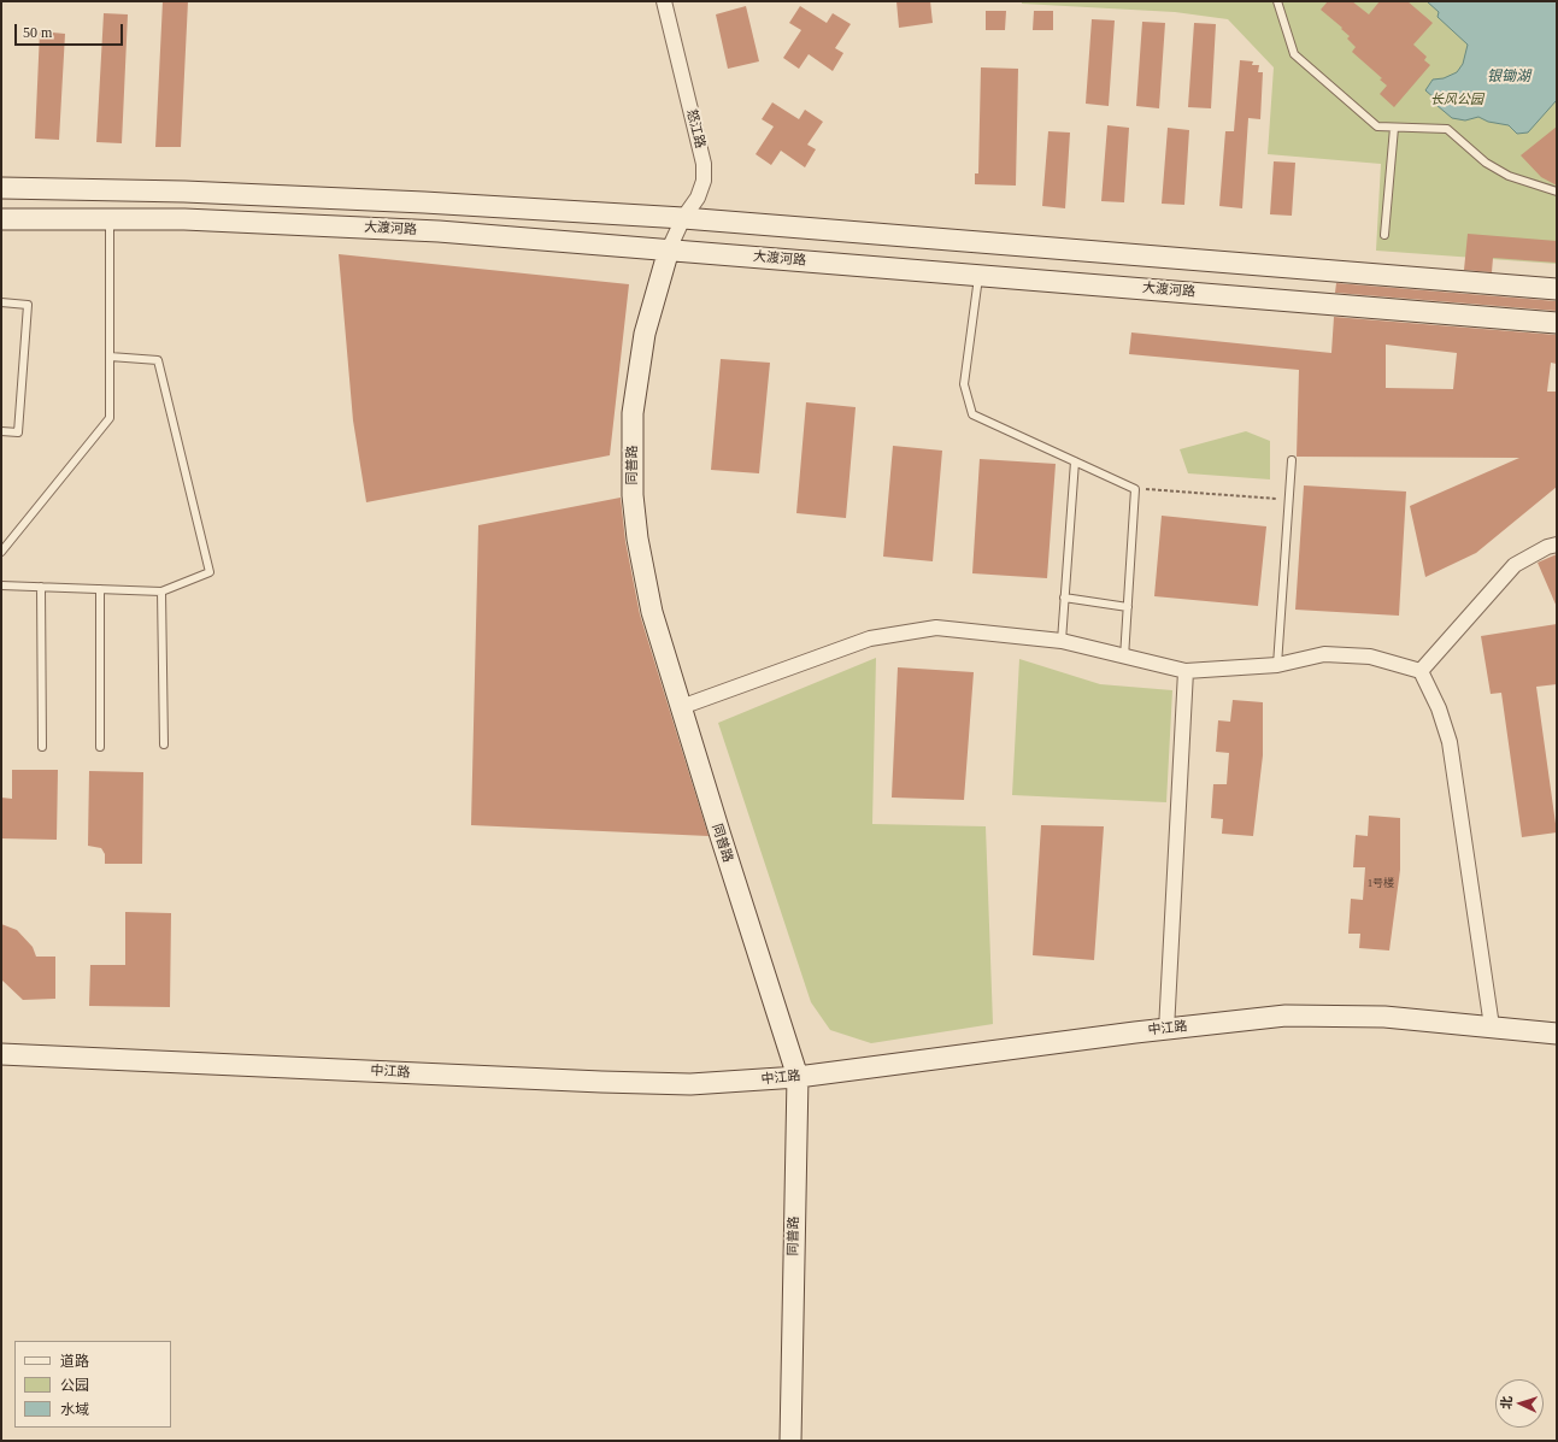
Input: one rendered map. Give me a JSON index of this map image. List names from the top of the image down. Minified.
{"streets":{"main road":["大渡河路","同普路","中江路"],"street":["怒江路"]},"crossings":[["怒江路","大渡河路"],["怒江路","同普路"],["大渡河路","同普路"],["同普路","中江路"]],"water":["银锄湖"],"parks":["长风公园"],"house_numbers":["1号楼"],"legend":["道路","公园","水域"],"scale_bar":"50 m","north":"left"}
